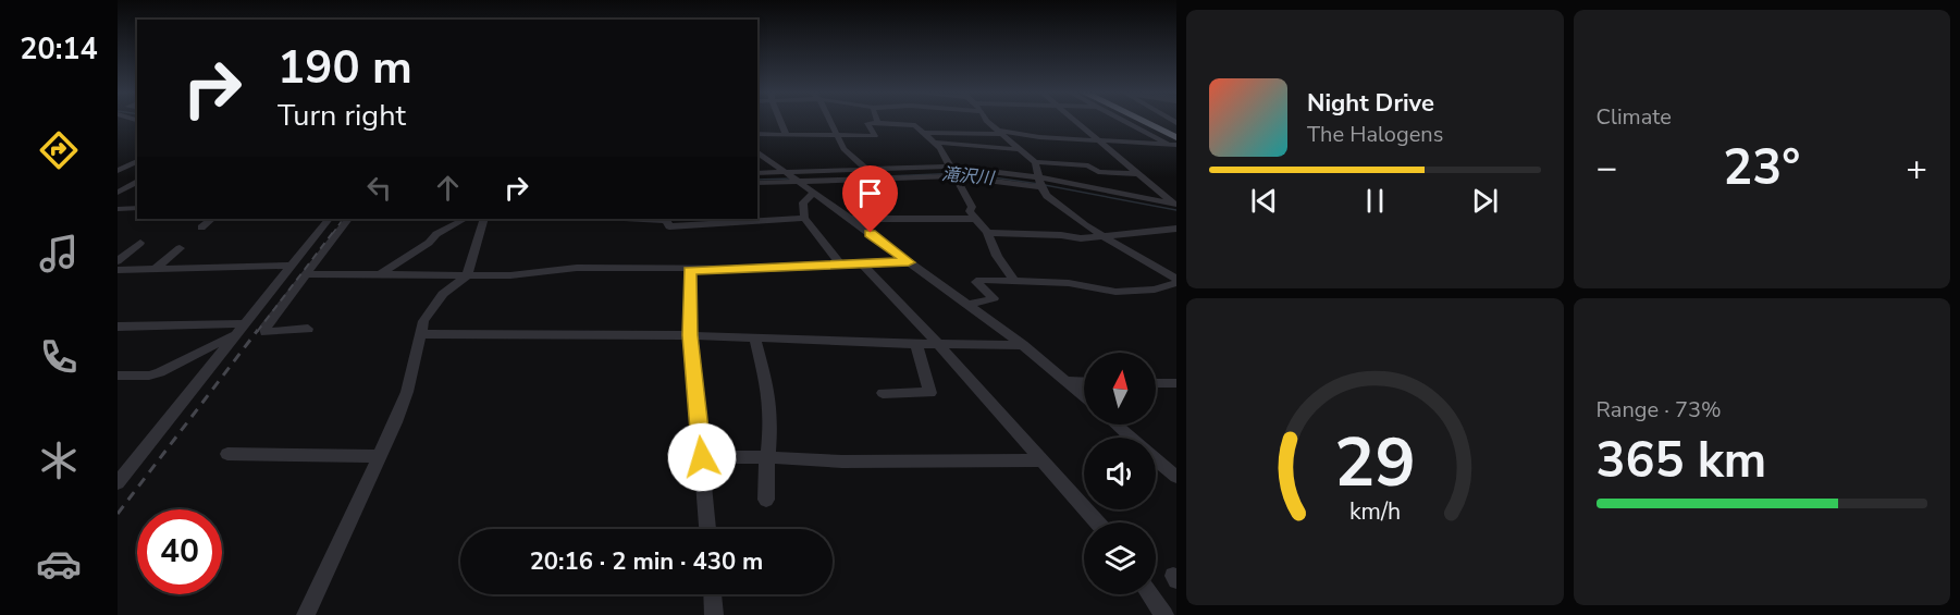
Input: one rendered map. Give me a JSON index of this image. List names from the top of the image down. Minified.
{"water":["滝沢川"],"north":"top","page":{"tabs":"20:14","tile":["Climate",["Range · 73%","365 km"]],"turn":["190 m","Turn right"],"song":["Night Drive","The Halogens"],"heat":["−","23°","+"],"limit":"40","trip":"20:16 · 2 min · 430 m","gauge":["29","km/h"]}}
